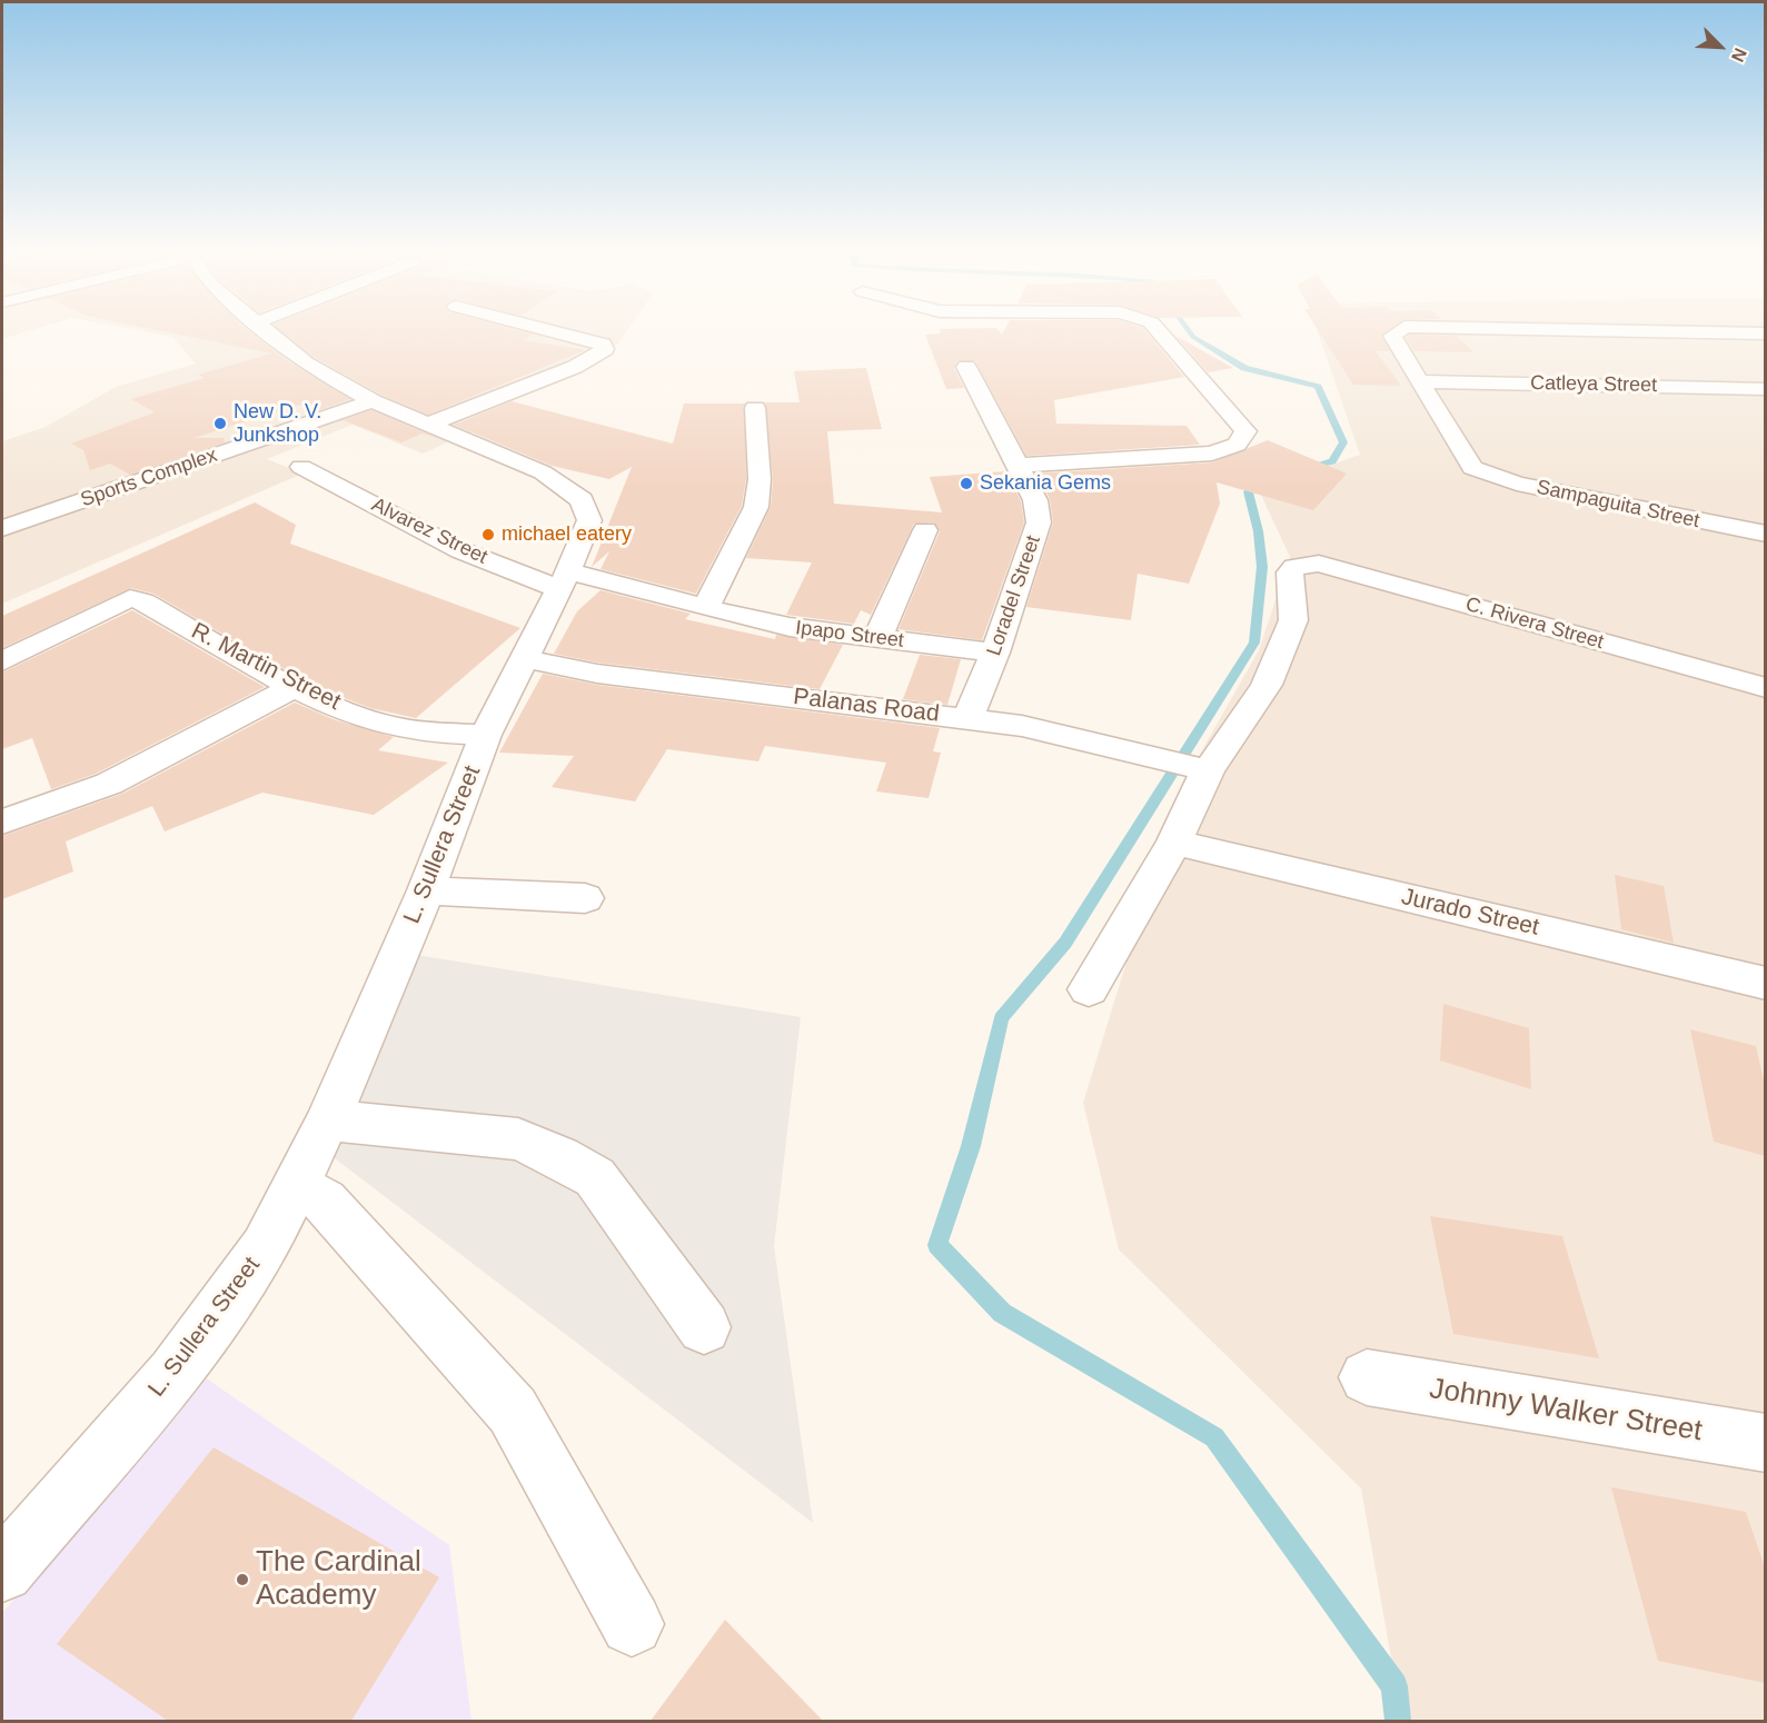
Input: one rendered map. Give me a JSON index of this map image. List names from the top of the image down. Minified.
{"streets":{"street":["Catleya Street","Sports Complex","Sampaguita Street","Alvarez Street","Loradel Street","C. Rivera Street","Ipapo Street","R. Martin Street","Palanas Road","L. Sullera Street","Jurado Street","Johnny Walker Street"]},"crossings":[["Catleya Street","Sampaguita Street"],["Sports Complex","L. Sullera Street"],["Alvarez Street","Ipapo Street"],["Alvarez Street","L. Sullera Street"],["Loradel Street","Ipapo Street"],["Loradel Street","Palanas Road"],["C. Rivera Street","Palanas Road"],["Ipapo Street","L. Sullera Street"],["R. Martin Street","L. Sullera Street"],["Palanas Road","L. Sullera Street"]],"places":["New D. V. Junkshop","Sekania Gems","michael eatery","The Cardinal Academy"],"north":"bottom right"}
